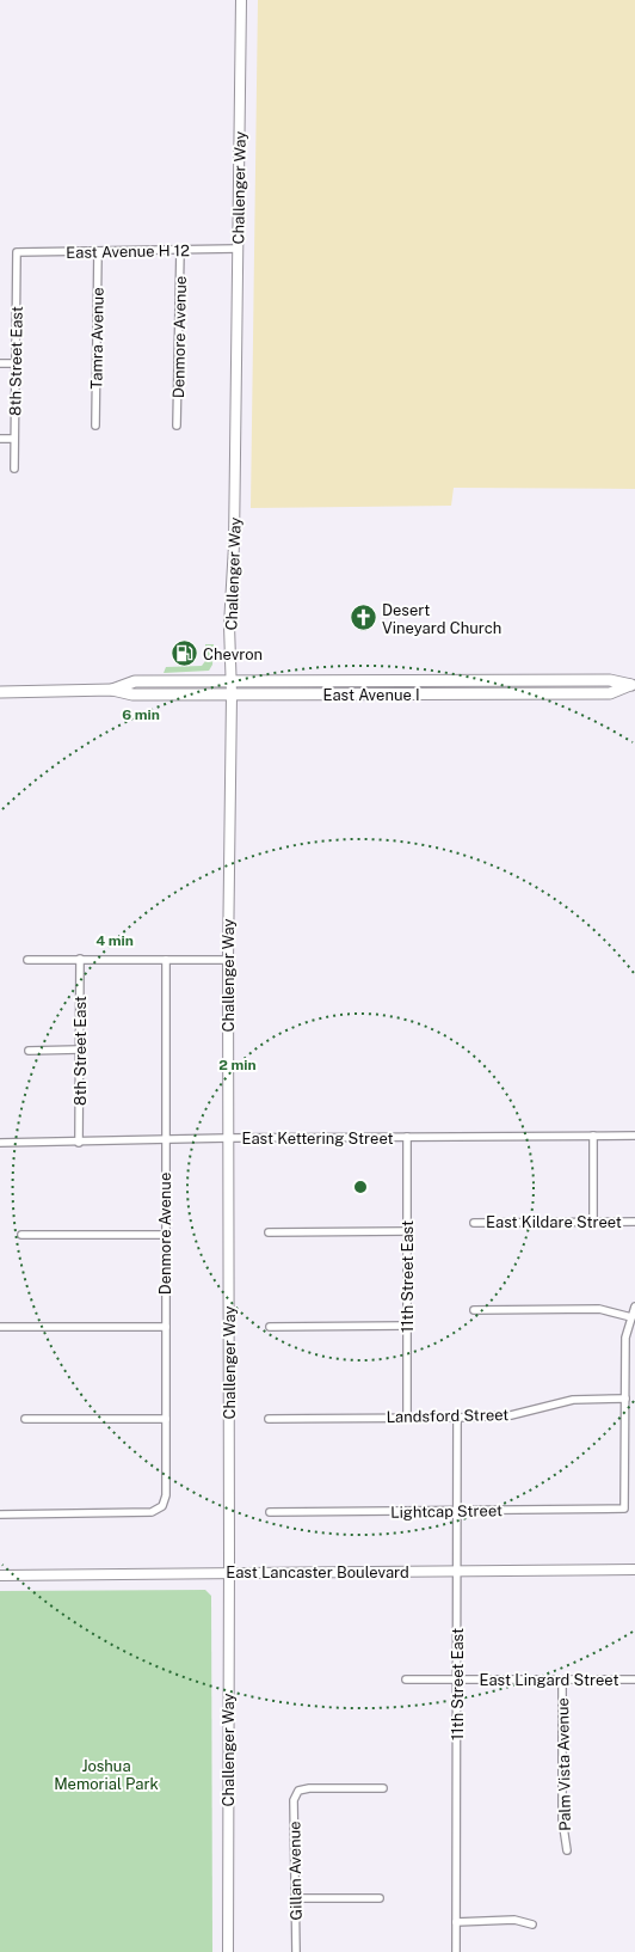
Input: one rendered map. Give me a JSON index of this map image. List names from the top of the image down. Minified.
{"streets":{"main road":["Challenger Way","East Avenue I","East Lancaster Boulevard"],"street":["East Avenue H 12","Denmore Avenue","Tamra Avenue","8th Street East","East Kettering Street","East Kildare Street","11th Street East","Landsford Street","Lightcap Street","East Lingard Street","Palm Vista Avenue","Gillan Avenue"]},"crossings":[["Challenger Way","East Avenue H 12"],["Challenger Way","East Avenue I"],["Challenger Way","East Kettering Street"],["Challenger Way","East Lancaster Boulevard"],["East Avenue H 12","Denmore Avenue"],["East Avenue H 12","Tamra Avenue"],["East Avenue H 12","8th Street East"],["Denmore Avenue","East Kettering Street"],["8th Street East","East Kettering Street"],["East Kettering Street","11th Street East"],["11th Street East","Landsford Street"],["11th Street East","Lightcap Street"],["11th Street East","East Lancaster Boulevard"],["11th Street East","East Lingard Street"],["Landsford Street","Lightcap Street"],["East Lingard Street","Palm Vista Avenue"]],"parks":["Joshua Memorial Park"],"places":{"church":["Desert Vineyard Church"],"fuel station":["Chevron"]},"rings":["6 min","4 min","2 min"]}
